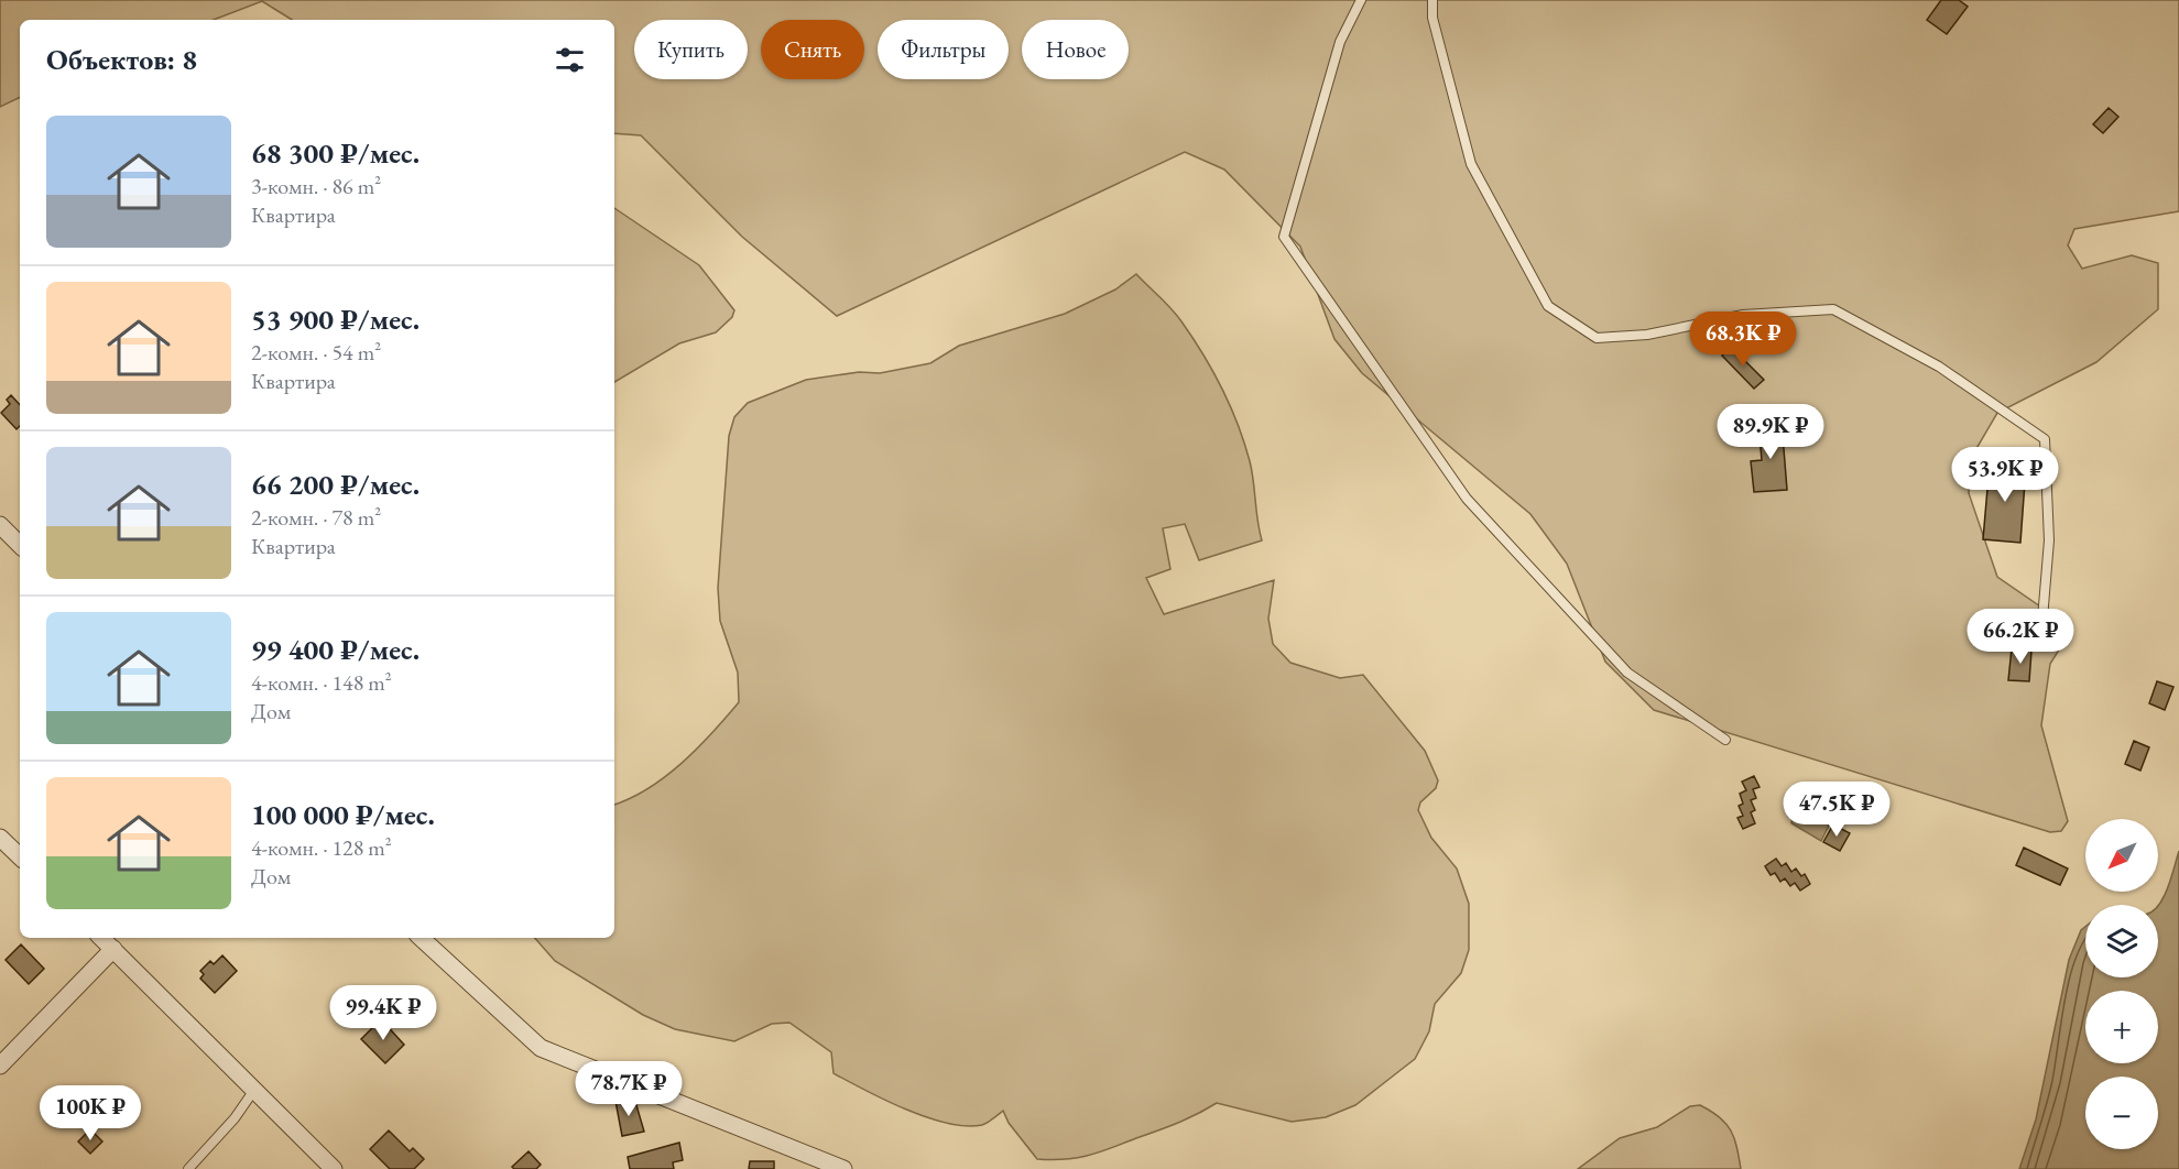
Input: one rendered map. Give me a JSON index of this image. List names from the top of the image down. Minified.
{"north":"bottom left","page":{"chip":["Купить","Снять","Фильтры","Новое"],"heading":"Объектов: 8","list":[{"name":"68 300 ₽/мес.","note":"3-комн. · 86 m² · Квартира"},{"name":"53 900 ₽/мес.","note":"2-комн. · 54 m² · Квартира"},{"name":"66 200 ₽/мес.","note":"2-комн. · 78 m² · Квартира"},{"name":"99 400 ₽/мес.","note":"4-комн. · 148 m² · Дом"},{"name":"100 000 ₽/мес.","note":"4-комн. · 128 m² · Дом"}],"price":["68.3K ₽","89.9K ₽","53.9K ₽","66.2K ₽","47.5K ₽","99.4K ₽","78.7K ₽","100K ₽"],"map_buttons":["+","−"]}}
